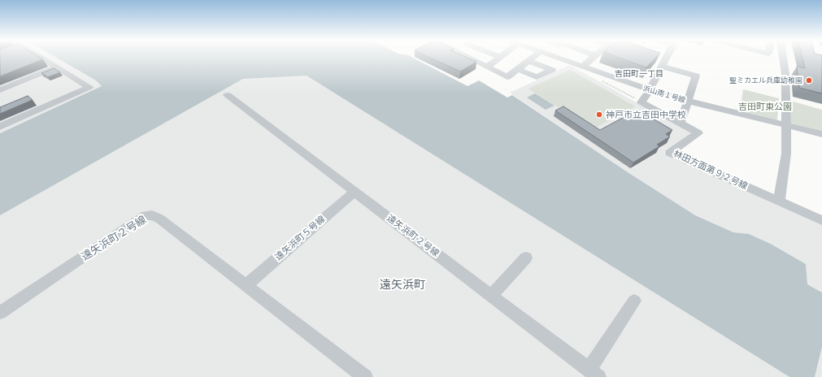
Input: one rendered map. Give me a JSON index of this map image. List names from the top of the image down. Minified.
{"streets":{"street":["浜山南１号線","林田方面第９２号線","遠矢浜町２号線","遠矢浜町５号線"]},"crossings":[["遠矢浜町２号線","遠矢浜町５号線"]],"districts":["吉田町一丁目","遠矢浜町"],"parks":["吉田町東公園"],"places":["聖ミカエル兵庫幼稚園","神戸市立吉田中学校"]}
